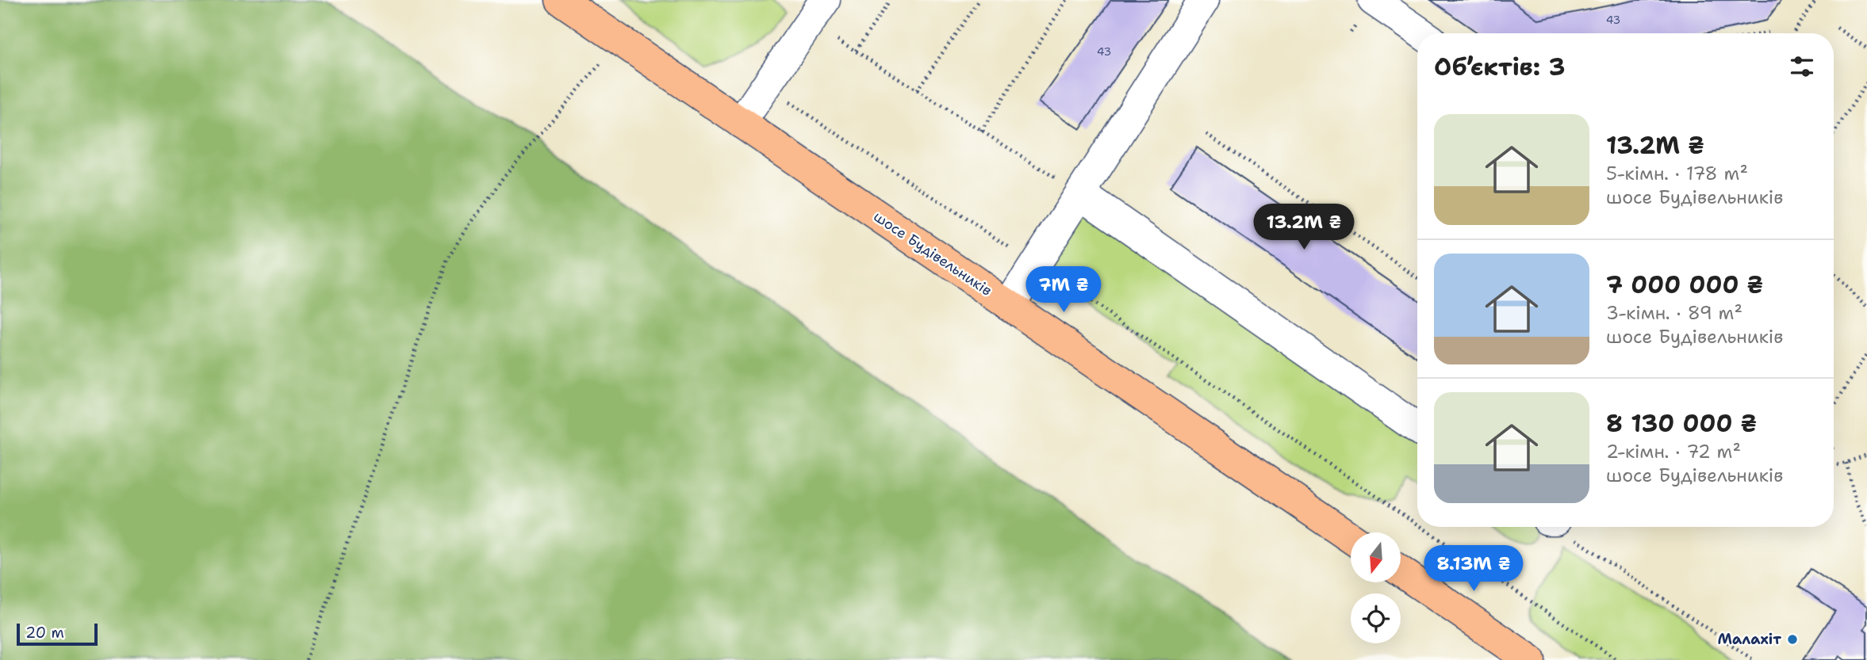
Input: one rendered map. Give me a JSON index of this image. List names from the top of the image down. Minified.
{"streets":{"main road":["шосе Будівельників"]},"places":["Малахіт"],"house_numbers":["43","43"],"scale_bar":"20 m","north":"bottom","page":{"heading":"Об’єктів: 3","list":[{"name":"13.2M ₴","note":"5-кімн. · 178 m² · шосе Будівельників"},{"name":"7 000 000 ₴","note":"3-кімн. · 89 m² · шосе Будівельників"},{"name":"8 130 000 ₴","note":"2-кімн. · 72 m² · шосе Будівельників"}],"price":["13.2M ₴","7M ₴","8.13M ₴"],"scale":"20 m"}}
